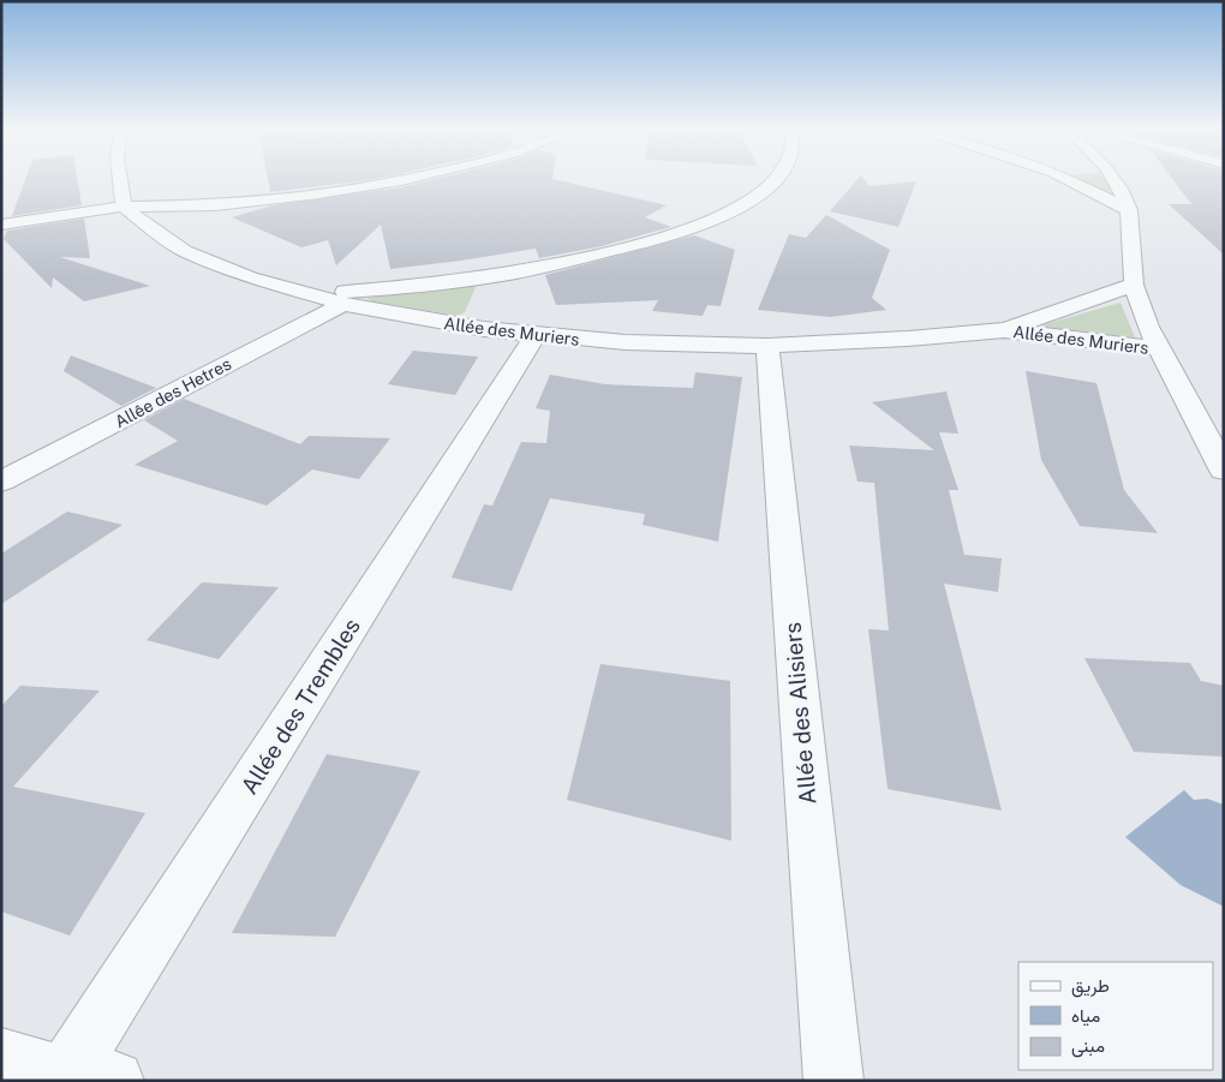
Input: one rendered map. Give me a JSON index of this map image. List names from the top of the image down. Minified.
{"streets":{"street":["Allée des Muriers","Allêe des Hetres","Allée des Trembles","Allée des Alisiers"]},"crossings":[["Allée des Muriers","Allêe des Hetres"],["Allée des Muriers","Allée des Trembles"],["Allée des Muriers","Allée des Alisiers"]],"legend":["طريق","مياه","مبنى"]}
